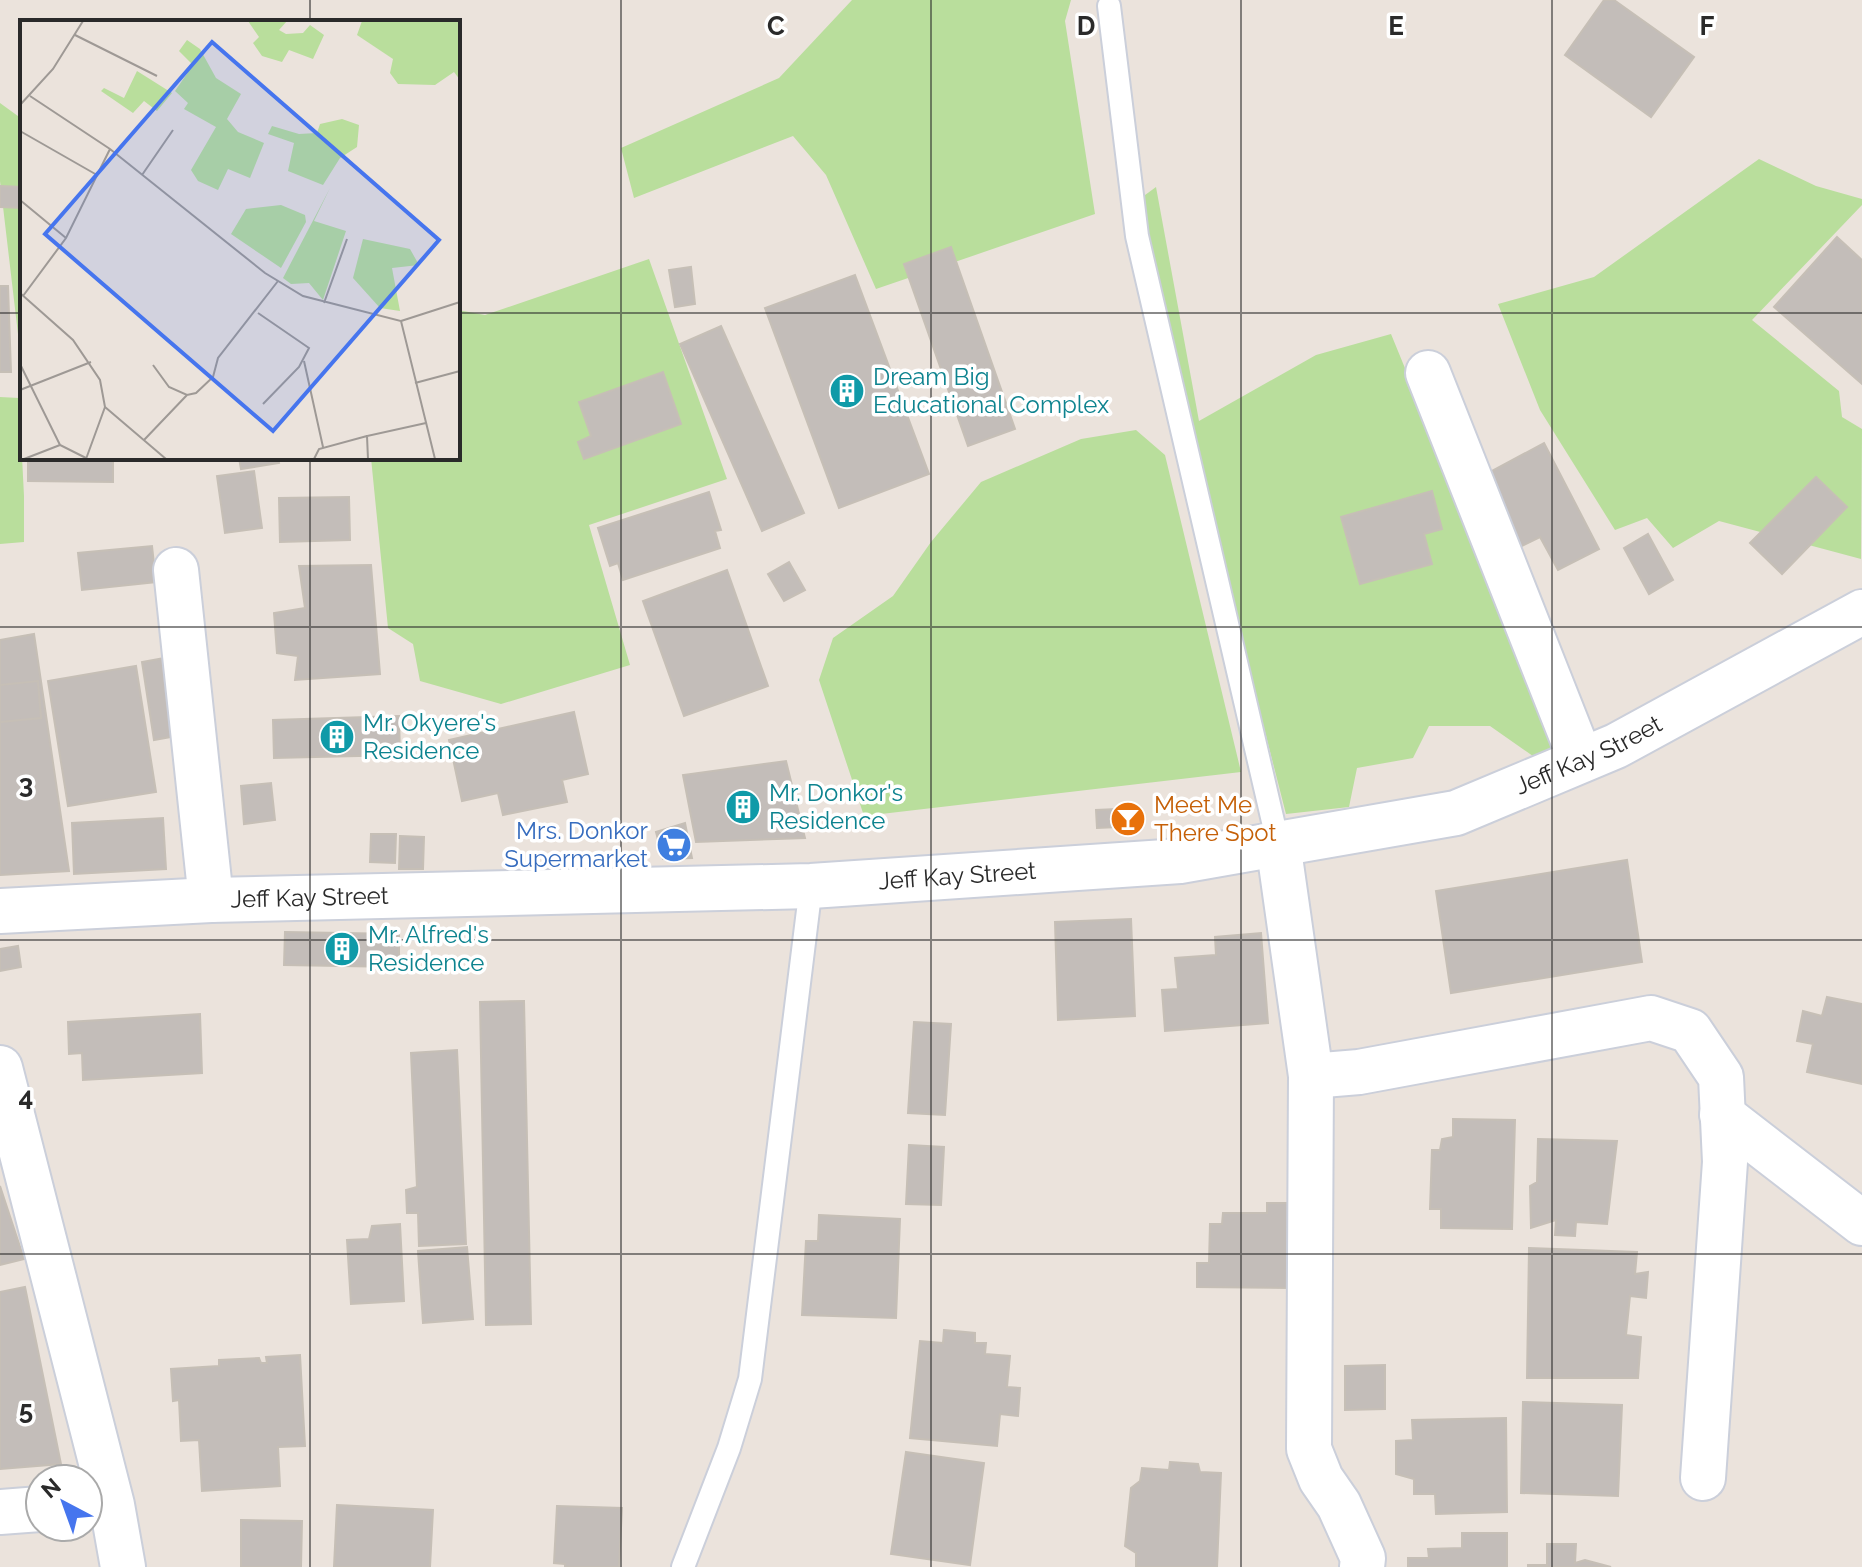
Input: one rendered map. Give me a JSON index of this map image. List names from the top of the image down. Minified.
{"streets":{"street":["Jeff Kay Street"]},"places":{"building":["Dream Big Educational Complex","Mr. Okyere's Residence","Mr. Donkor's Residence","Mr. Alfred's Residence"],"bar":["Meet Me There Spot"],"supermarket":["Mrs. Donkor Supermarket"]},"north":"top left","grid":{"columns":["C","D","E","F"],"rows":["3","4","5"]}}
